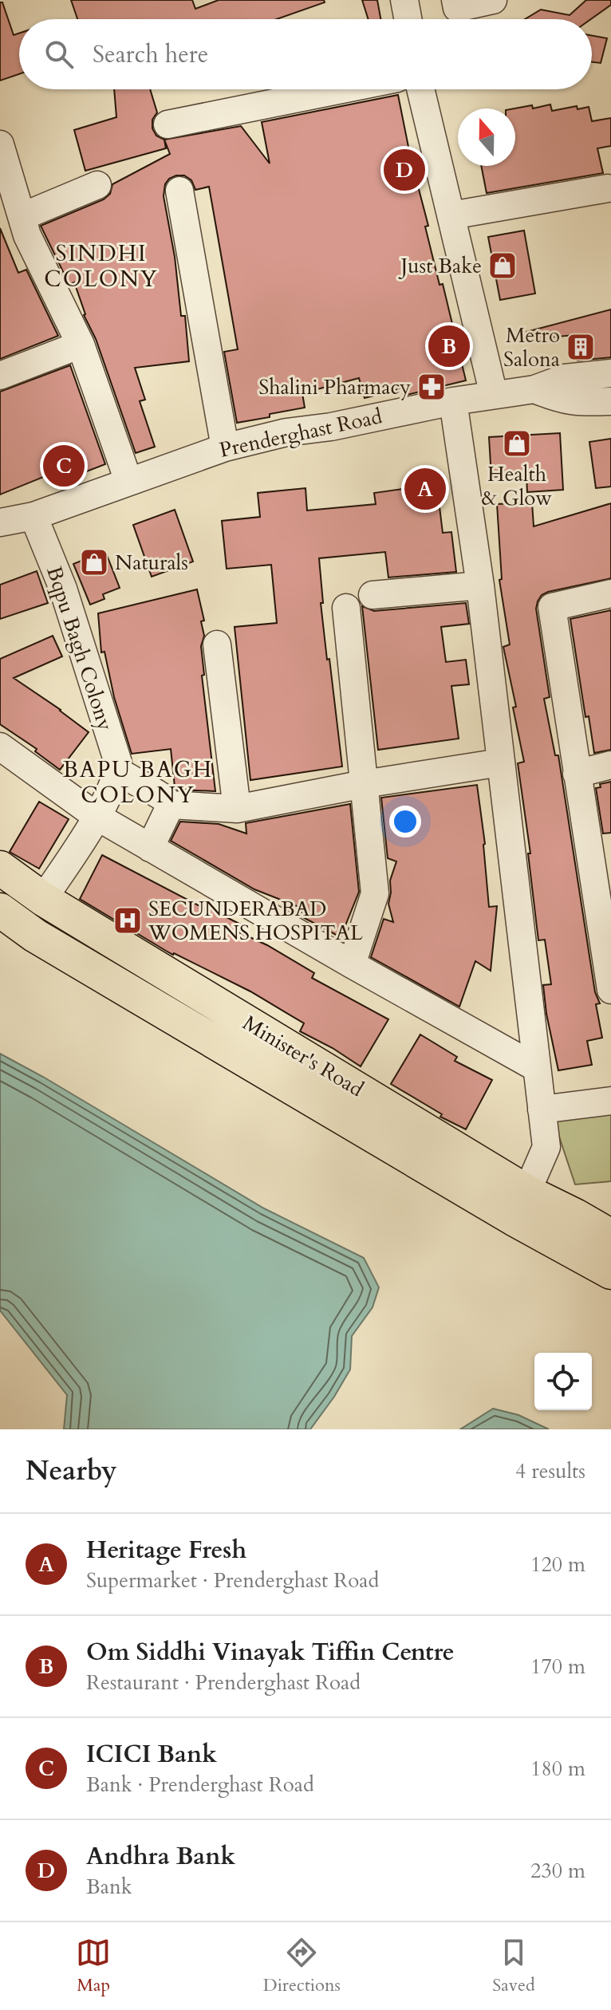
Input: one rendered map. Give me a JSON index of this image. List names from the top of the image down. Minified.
{"streets":{"main road":["Minister's Road"],"street":["Prenderghast Road","Bqpu Bagh Colony"]},"crossings":[["Prenderghast Road","Bqpu Bagh Colony"]],"districts":["SINDHI COLONY","BAPU BAGH COLONY"],"places":{"shop":["Just Bake","Health & Glow","Naturals"],"building":["Metro Salona"],"pharmacy":["Shalini Pharmacy"],"hospital":["SECUNDERABAD WOMENS HOSPITAL"]},"north":"top","page":{"search":"Search here","pins":["D","B","C","A"],"heading":["Nearby","4 results"],"list":[{"mark":"A","name":"Heritage Fresh","note":"Supermarket · Prenderghast Road","value":"120 m"},{"mark":"B","name":"Om Siddhi Vinayak Tiffin Centre","note":"Restaurant · Prenderghast Road","value":"170 m"},{"mark":"C","name":"ICICI Bank","note":"Bank · Prenderghast Road","value":"180 m"},{"mark":"D","name":"Andhra Bank","note":"Bank","value":"230 m"}],"nav":["Map","Directions","Saved"]}}
